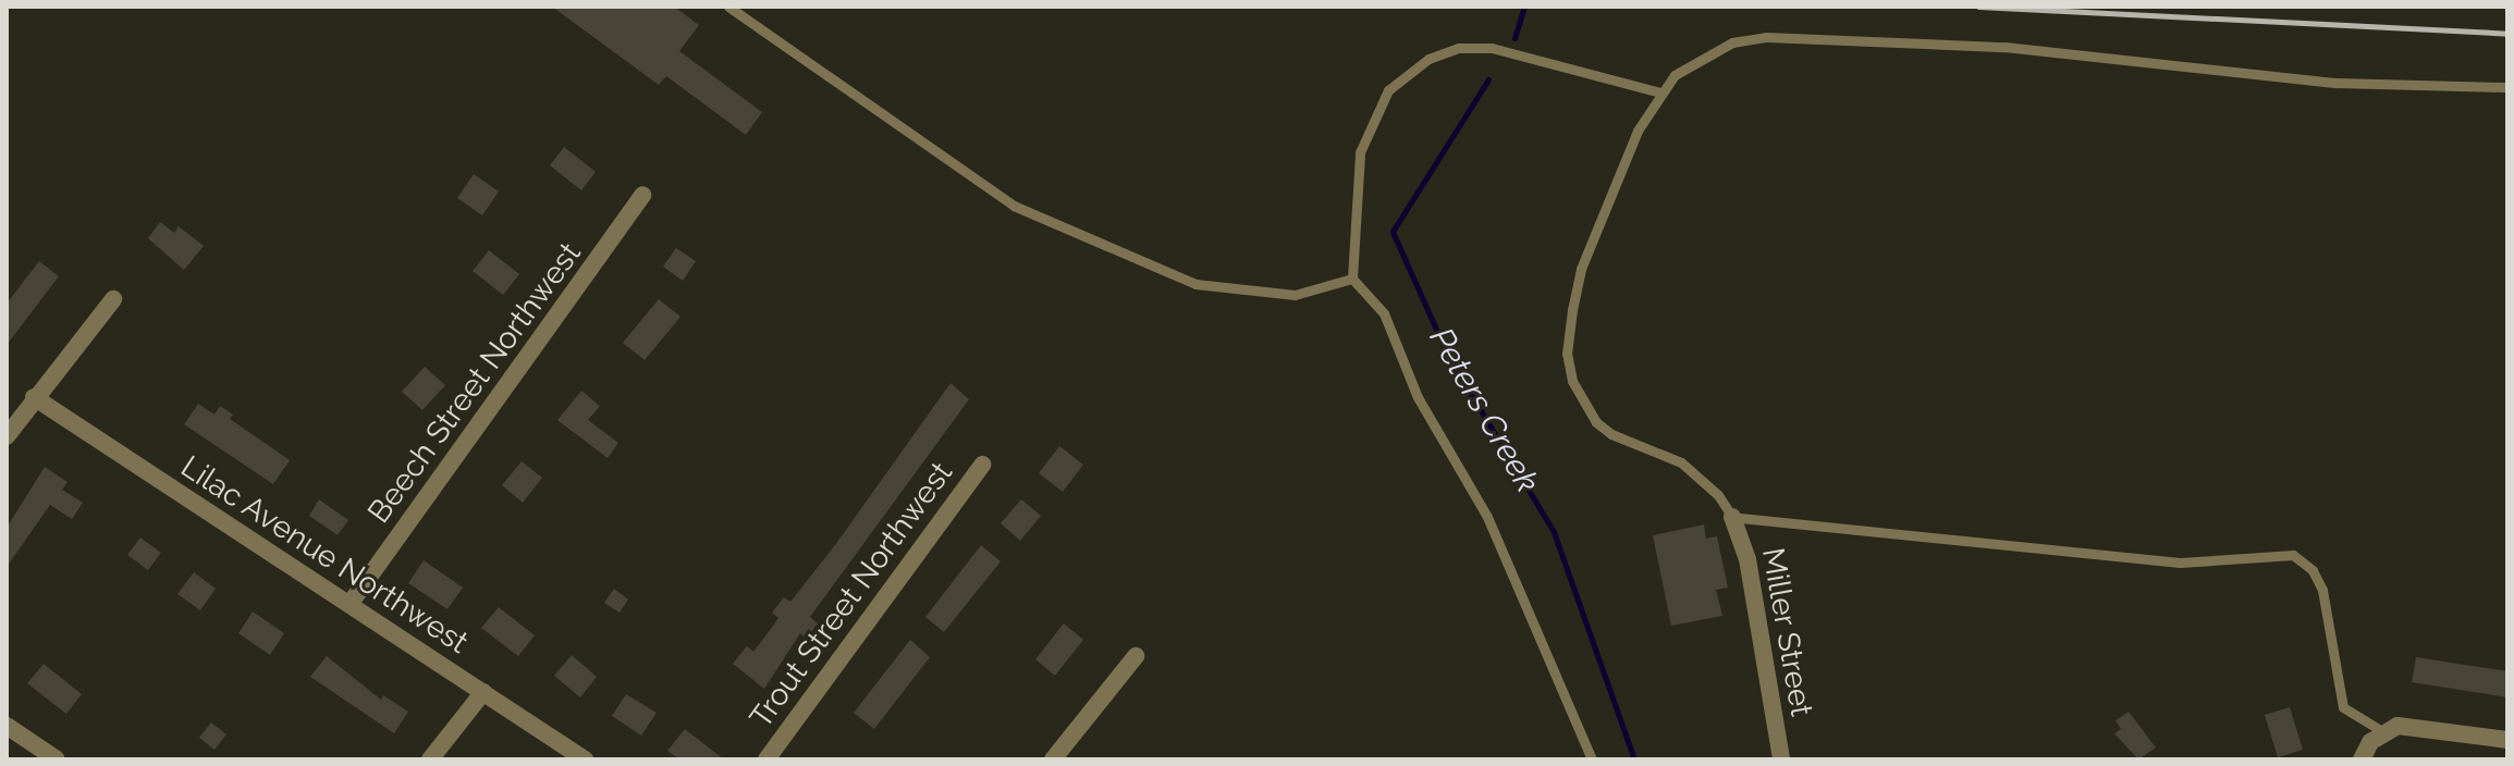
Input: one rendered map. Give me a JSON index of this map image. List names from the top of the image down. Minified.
{"streets":{"street":["Beech Street Northwest","Lilac Avenue Northwest","Trout Street Northwest","Miller Street"]},"crossings":[["Beech Street Northwest","Lilac Avenue Northwest"]],"water":["Peters Creek"]}
